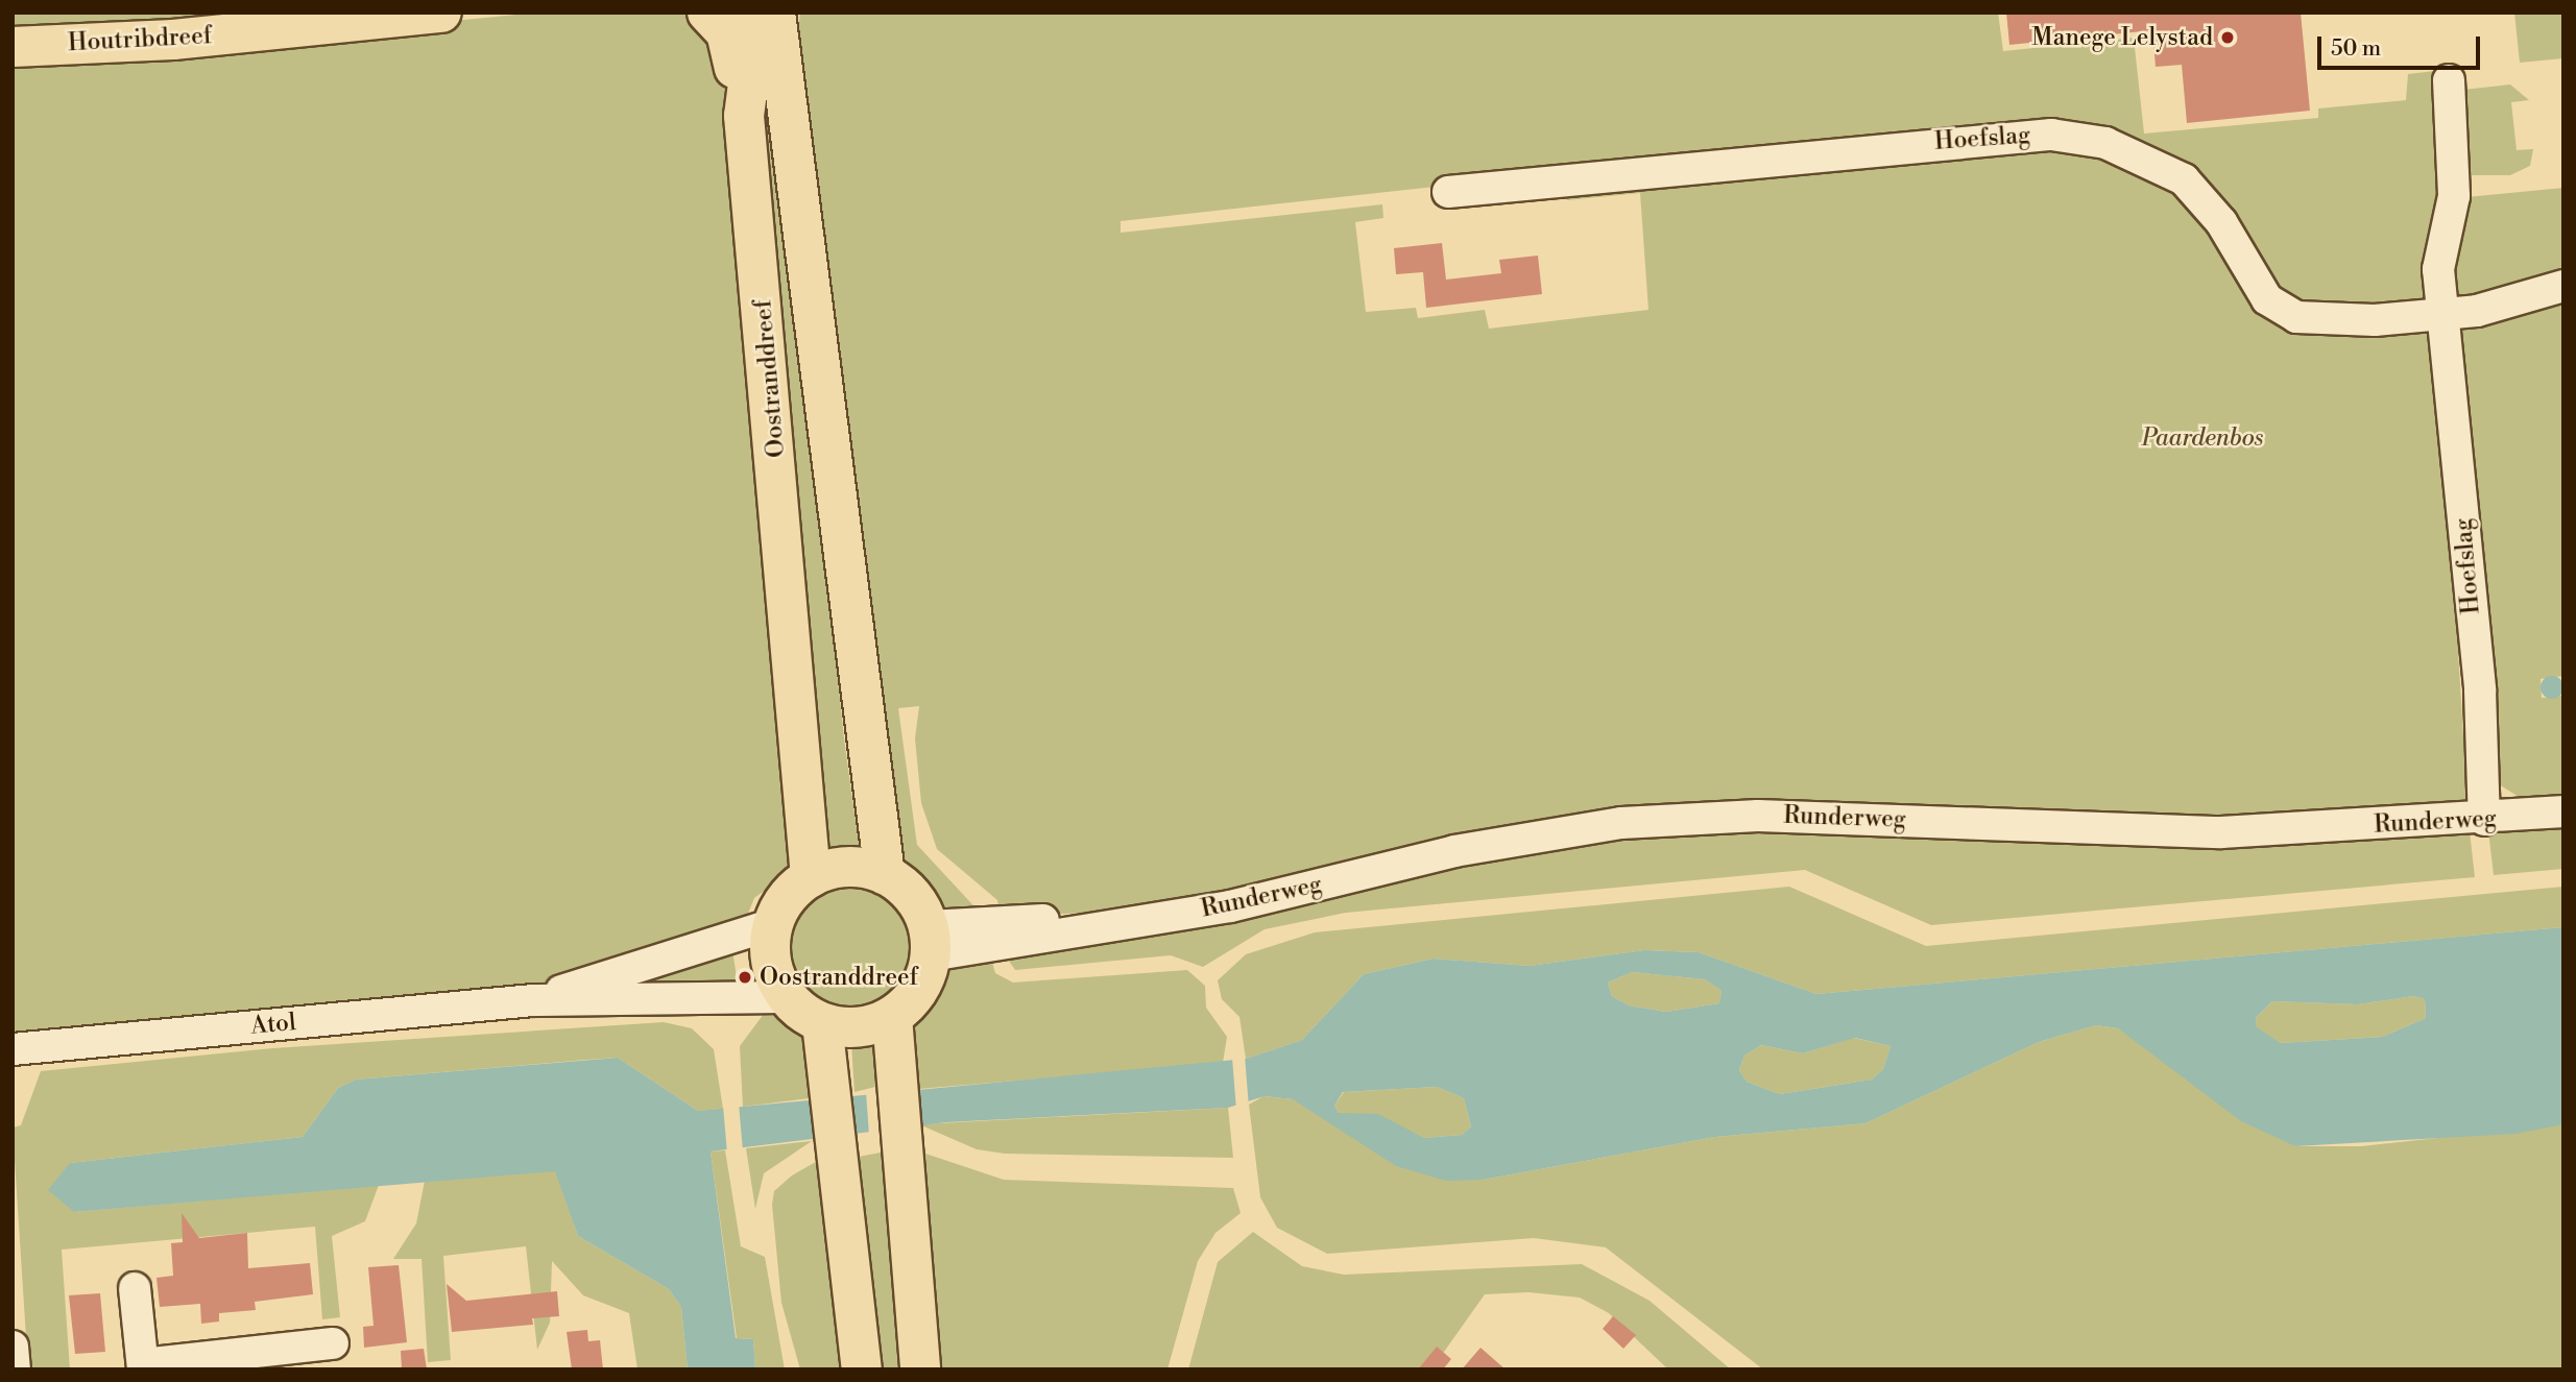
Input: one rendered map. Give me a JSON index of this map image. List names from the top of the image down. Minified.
{"streets":{"main road":["Houtribdreef","Oostranddreef"],"street":["Hoefslag","Runderweg","Atol"]},"crossings":[["Hoefslag","Runderweg"],["Oostranddreef","Runderweg"],["Oostranddreef","Atol"],["Runderweg","Atol"]],"parks":["Paardenbos"],"places":["Manege Lelystad","Oostranddreef"],"scale_bar":"50 m"}
